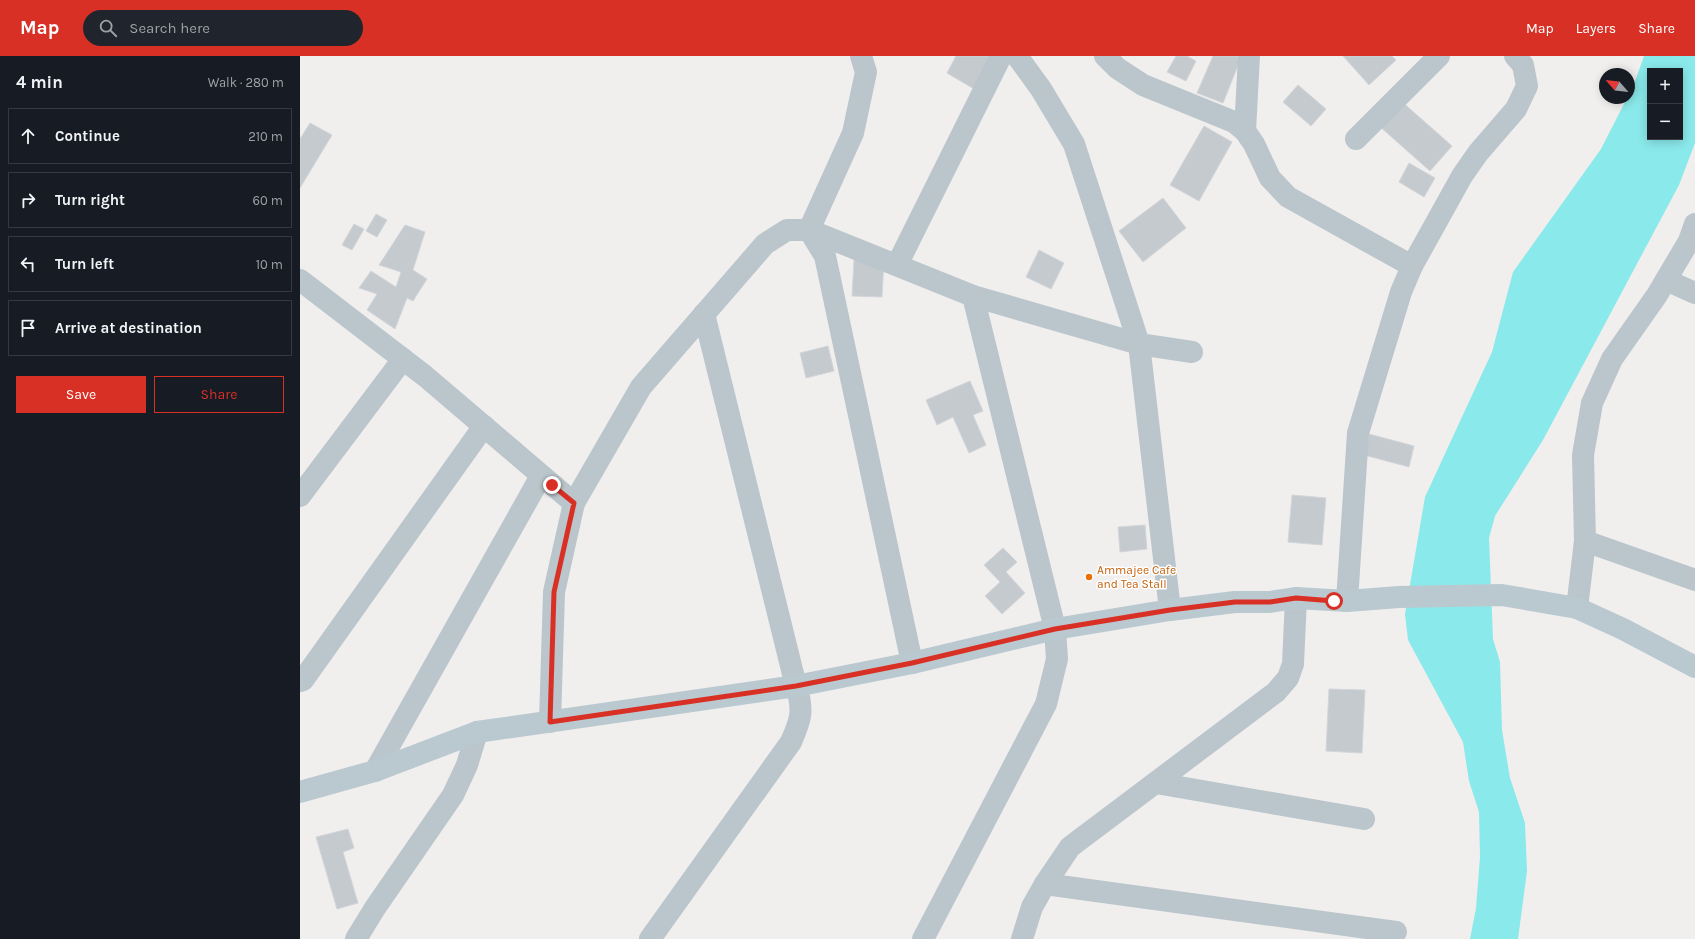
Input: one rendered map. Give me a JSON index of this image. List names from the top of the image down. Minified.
{"places":["Ammajee Cafe and Tea Stall"],"north":"top left","page":{"header":"Map","search":"Search here","nav":["Map","Layers","Share"],"heading":["4 min","Walk · 280 m"],"map_buttons":["+","−"],"list":[["Continue","210 m"],["Turn right","60 m"],["Turn left","10 m"],"Arrive at destination"],"buttons":["Save","Share"]}}
